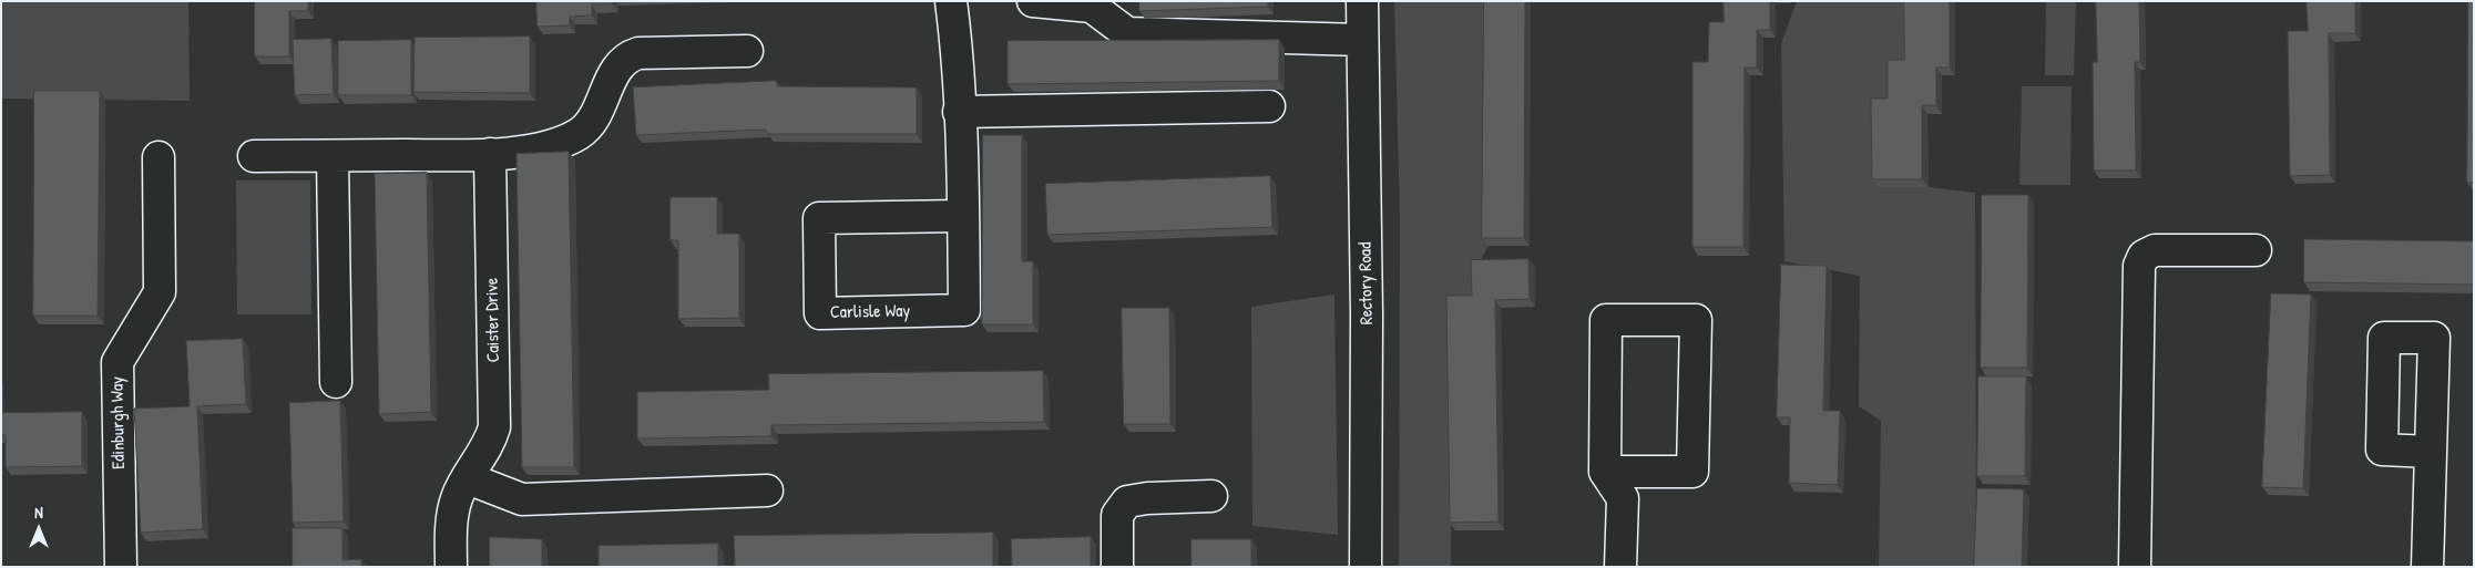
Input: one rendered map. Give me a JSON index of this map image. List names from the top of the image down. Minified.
{"streets":{"street":["Rectory Road","Carlisle Way","Caister Drive","Edinburgh Way"]},"north":"top"}
